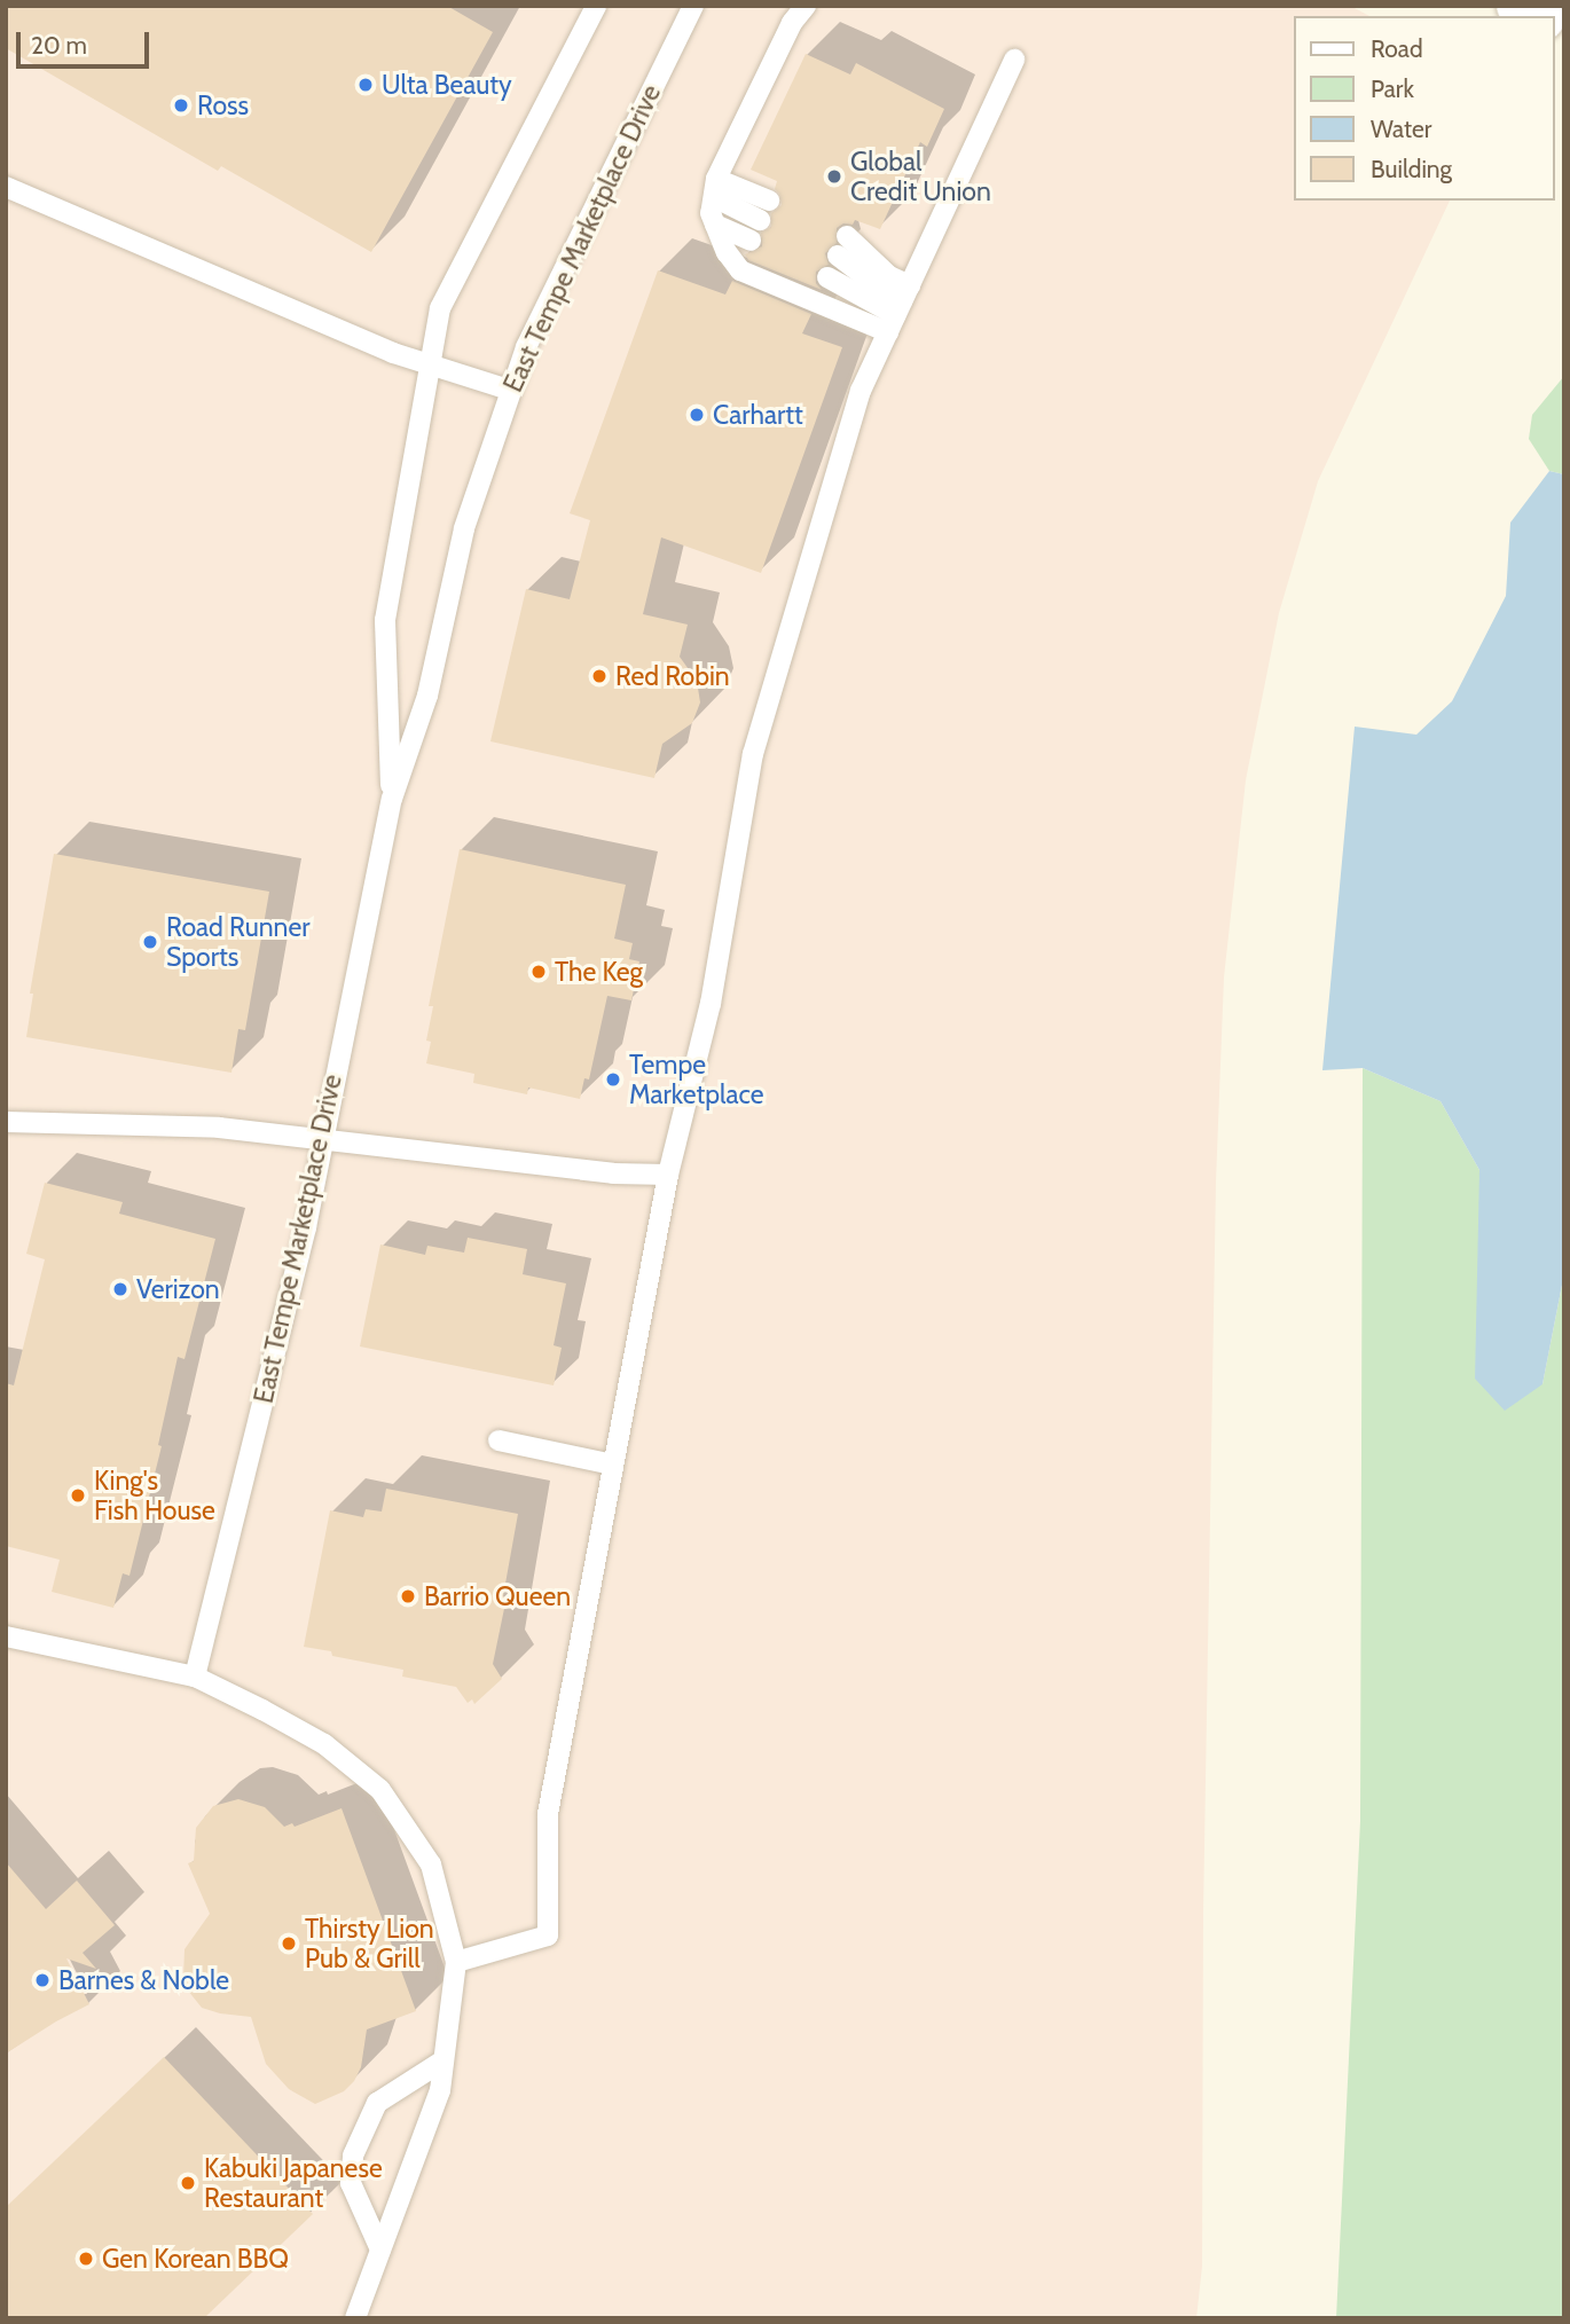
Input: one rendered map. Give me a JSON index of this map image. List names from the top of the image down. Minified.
{"streets":{"lane":["East Tempe Marketplace Drive"]},"places":["Ulta Beauty","Ross","Global Credit Union","Carhartt","Red Robin","Road Runner Sports","The Keg","Tempe Marketplace","Verizon","King's Fish House","Barrio Queen","Thirsty Lion Pub & Grill","Barnes & Noble","Kabuki Japanese Restaurant","Gen Korean BBQ"],"legend":["Road","Park","Water","Building"],"scale_bar":"20 m"}
